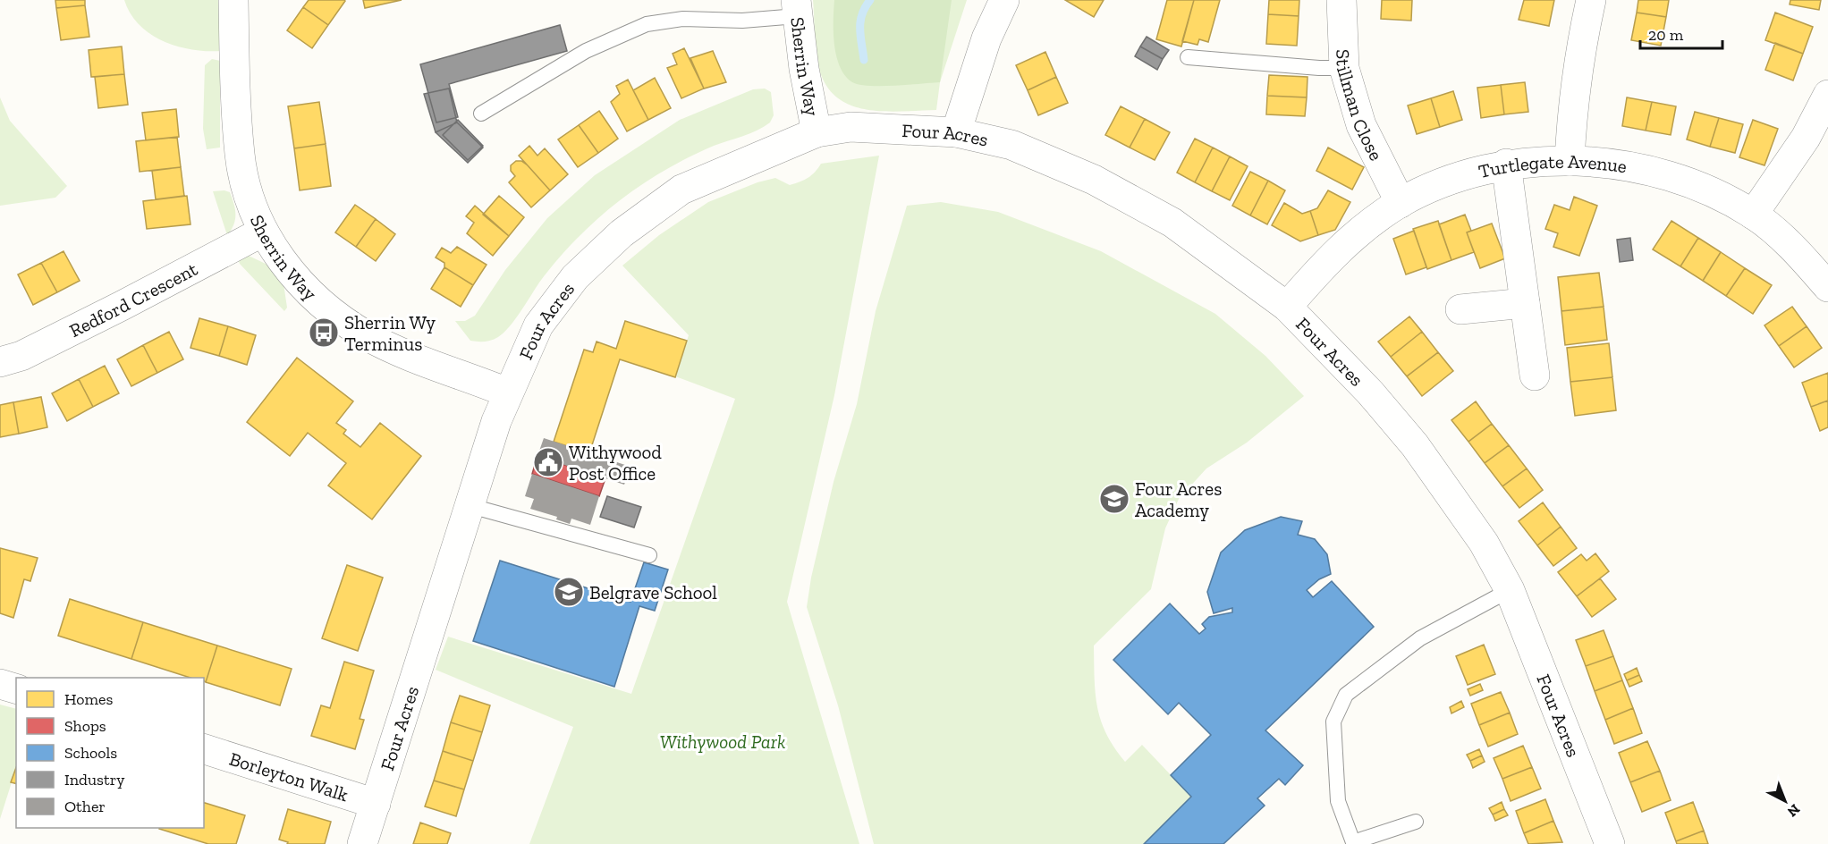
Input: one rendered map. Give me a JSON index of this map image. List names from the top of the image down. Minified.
{"streets":{"street":["Sherrin Way","Stillman Close","Four Acres","Turtlegate Avenue","Redford Crescent","Borleyton Walk"]},"crossings":[["Sherrin Way","Four Acres"],["Sherrin Way","Redford Crescent"],["Stillman Close","Turtlegate Avenue"],["Four Acres","Turtlegate Avenue"],["Four Acres","Borleyton Walk"]],"parks":["Withywood Park"],"places":{"bus stop":["Sherrin Wy Terminus"],"public building":["Withywood Post Office"],"school or university":["Four Acres Academy","Belgrave School"]},"legend":["Homes","Shops","Schools","Industry","Other"],"scale_bar":"20 m","north":"bottom right"}
